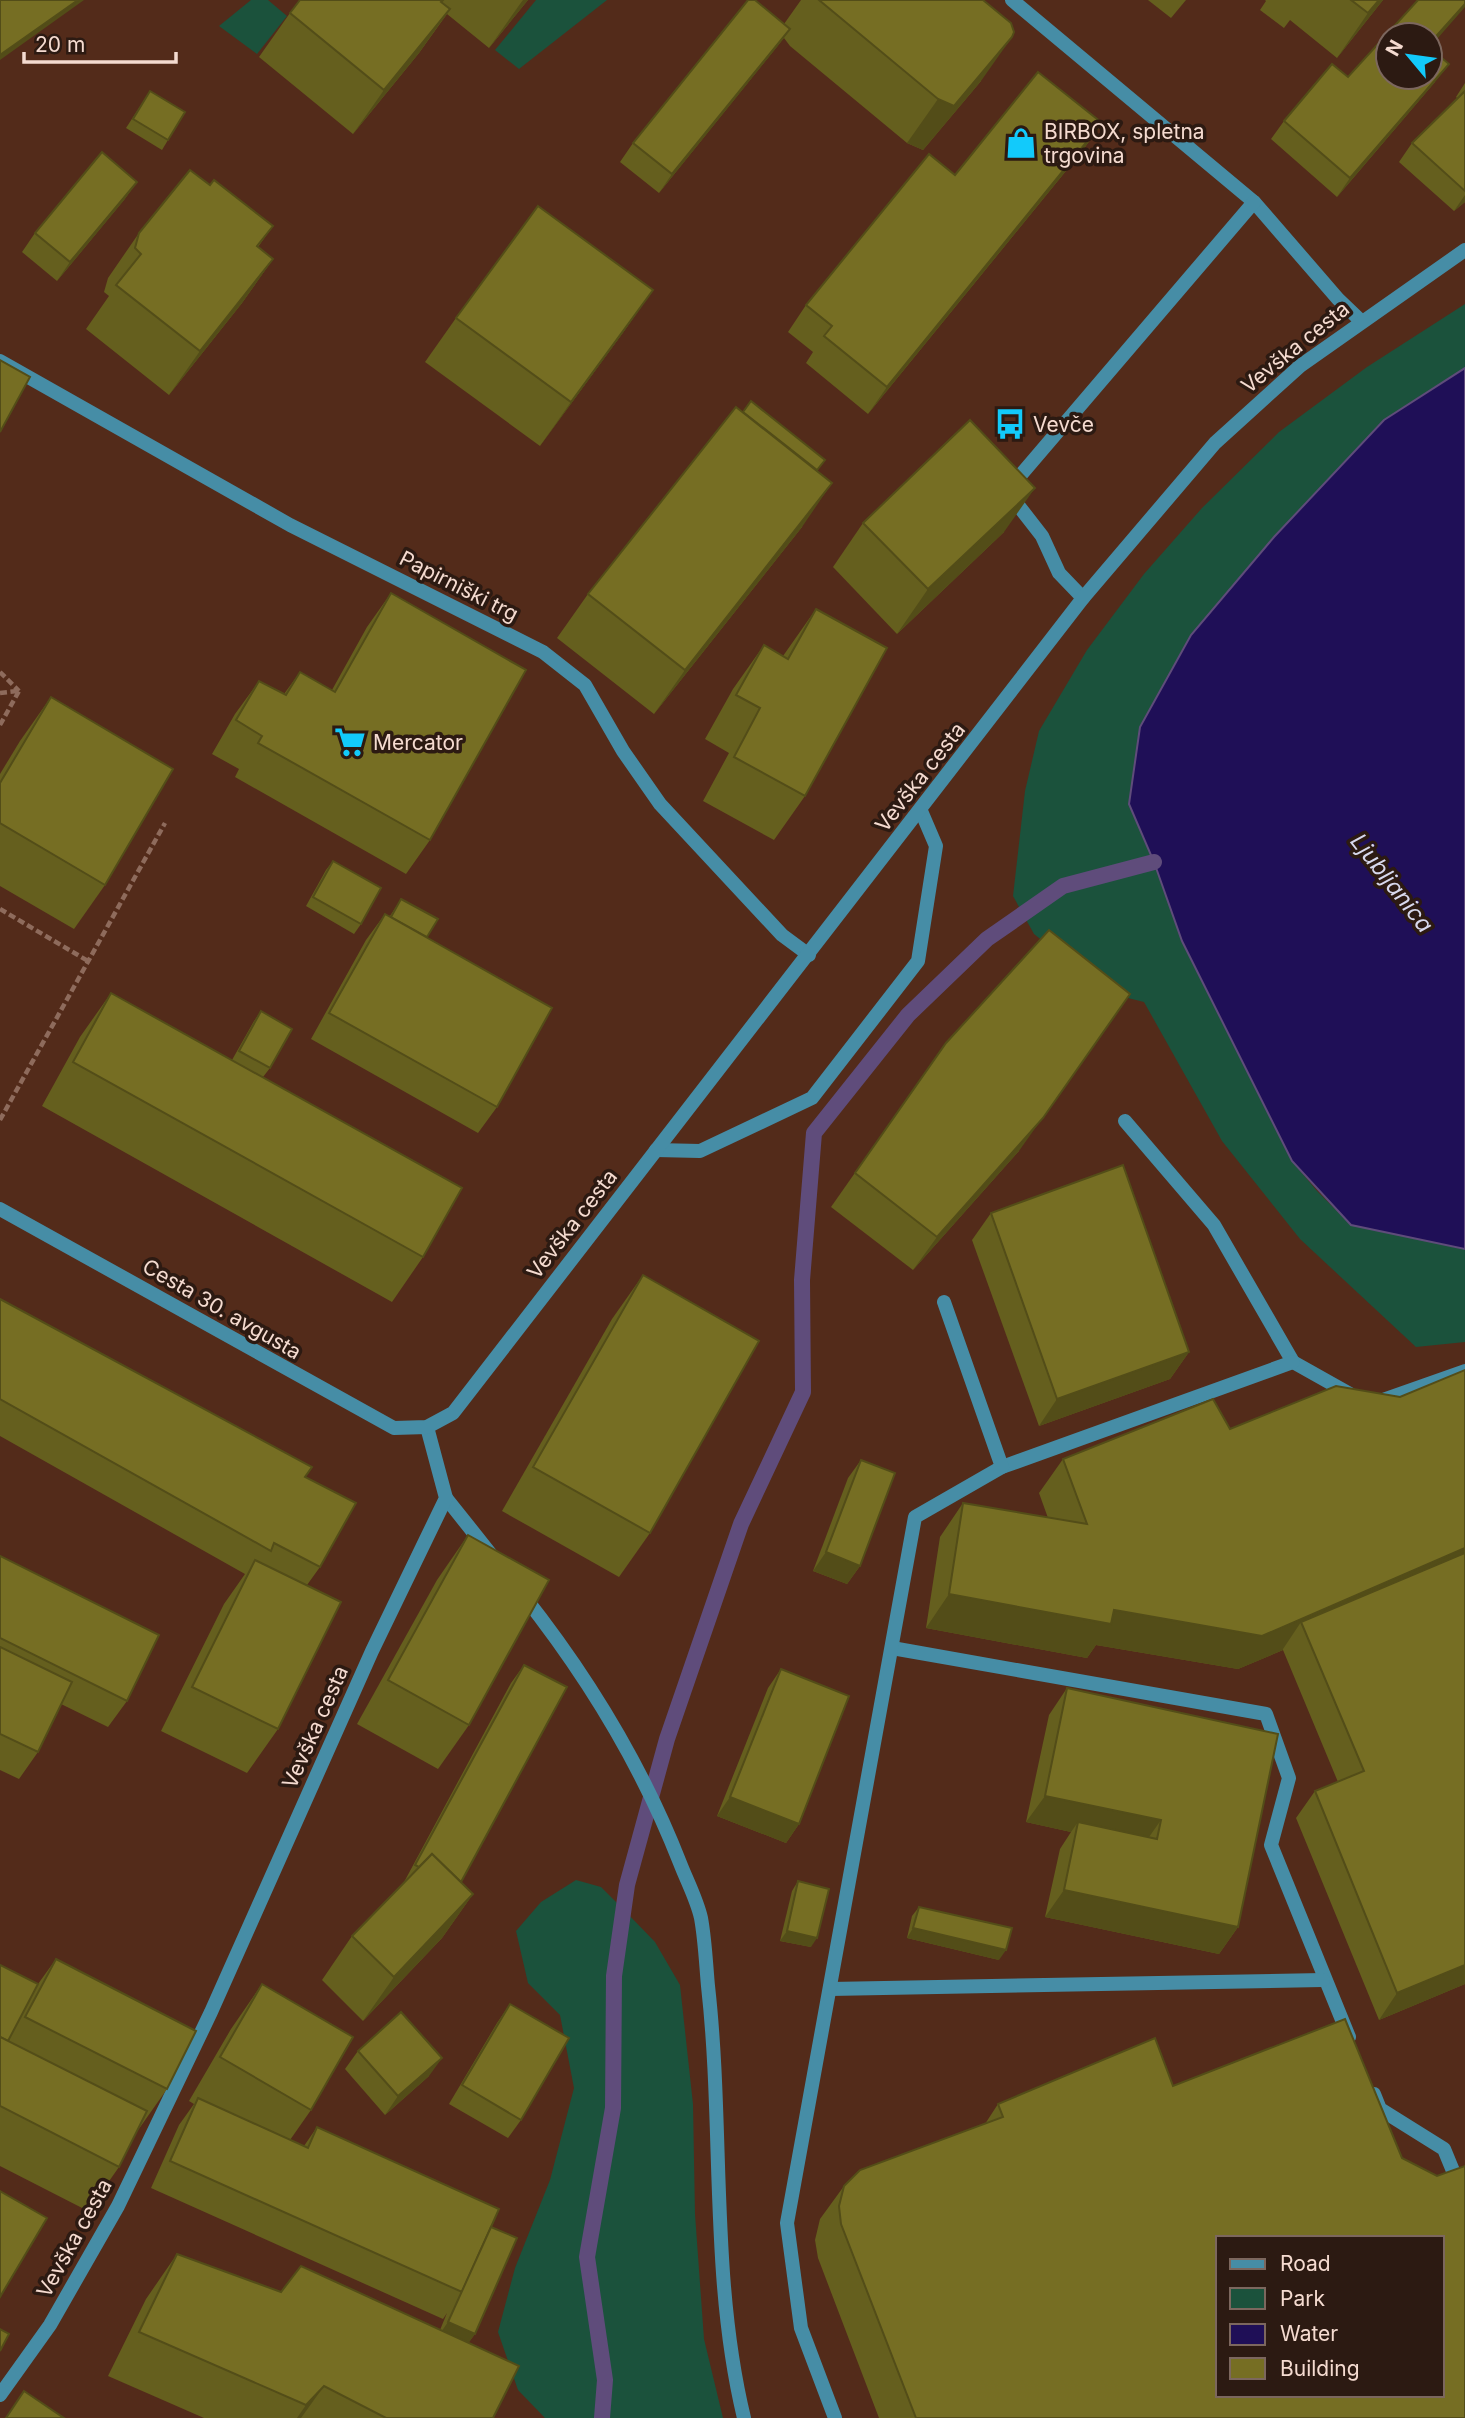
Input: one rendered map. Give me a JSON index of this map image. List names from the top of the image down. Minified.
{"streets":{"street":["Vevška cesta","Papirniški trg","Cesta 30. avgusta"]},"crossings":[["Vevška cesta","Papirniški trg"],["Vevška cesta","Cesta 30. avgusta"]],"water":["Ljubljanica"],"places":{"shop":["BIRBOX, spletna trgovina"],"bus stop":["Vevče"],"supermarket":["Mercator"]},"legend":["Road","Park","Water","Building"],"scale_bar":"20 m","north":"top left"}
